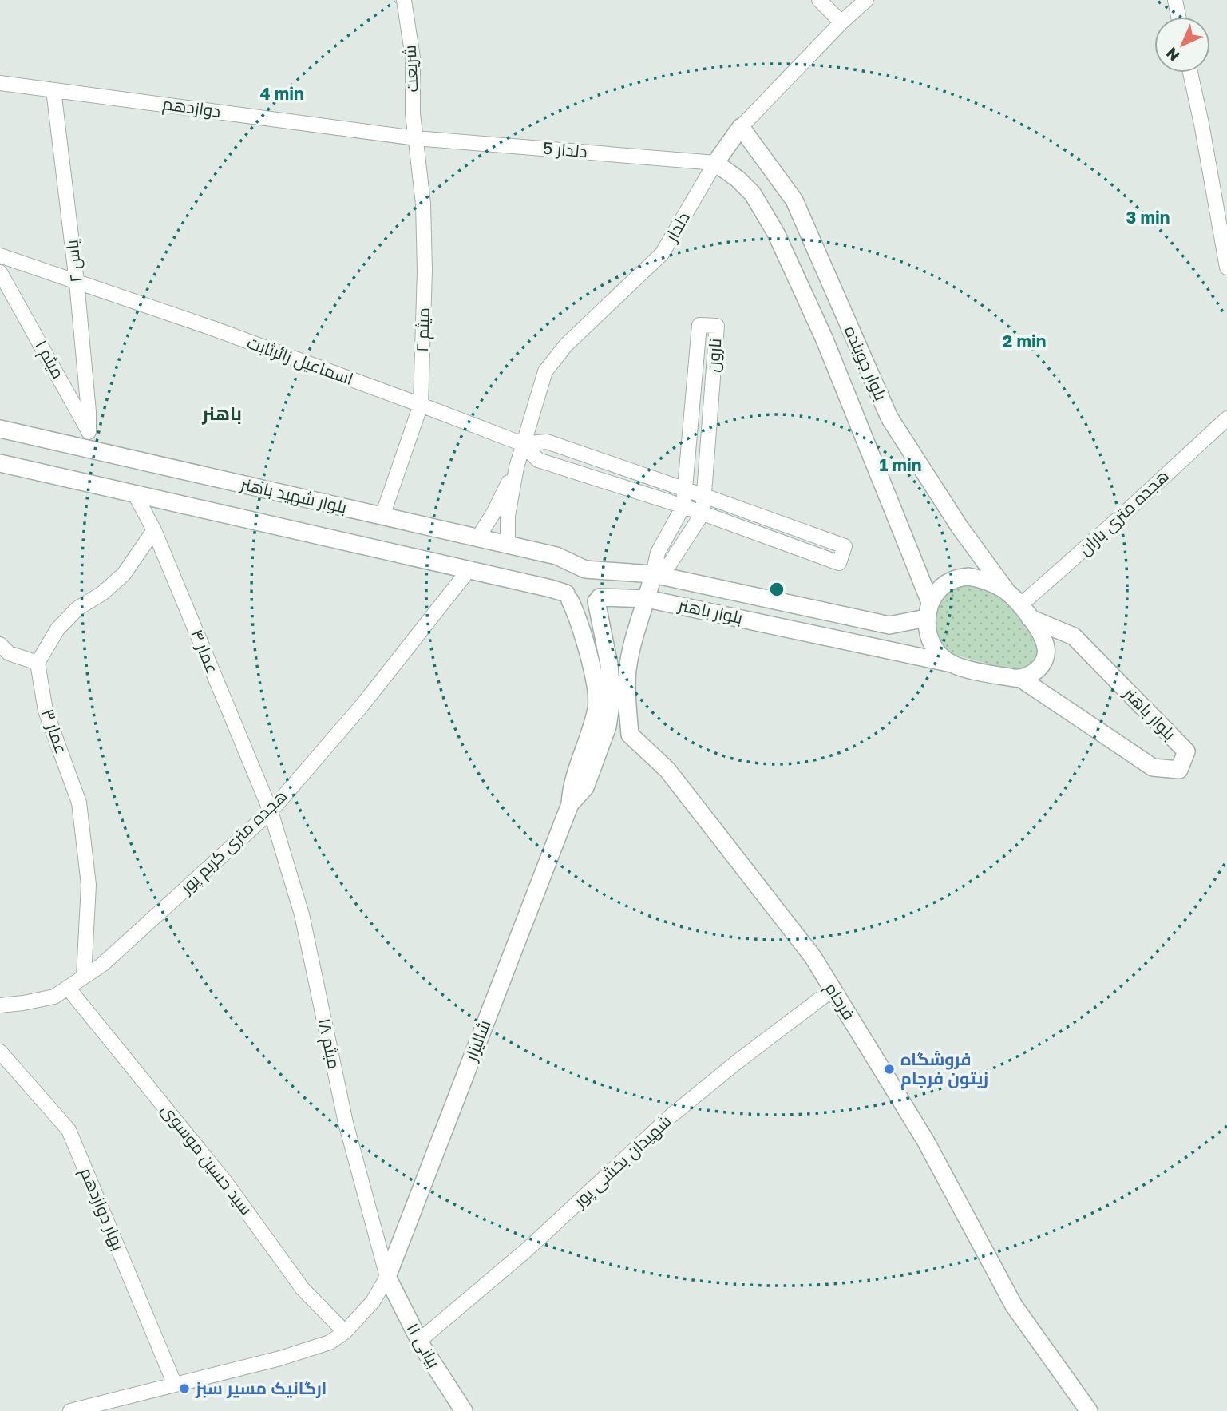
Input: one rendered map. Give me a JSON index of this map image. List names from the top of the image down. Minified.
{"streets":{"street":["شریعت","دوازدهم","دلدار 5","دلدار","یاس ۲","میثم ۲","نارون","میثم ۱","اسماعیل زائرثابت","بلوار جوینده","بلوار شهید باهنر","هجده متری باران","بلوار باهنر","عمار ۴","عمار ۳","هجده متری کریم پور","فرجام","شالیزار","میثم ۱۸","سید حسین موسوی","شهیدان بخشی پور","بهار دوازدهم","بیانی ۱۱"]},"crossings":[["شریعت","دوازدهم"],["شریعت","دلدار 5"],["شریعت","میثم ۲"],["دوازدهم","دلدار 5"],["دوازدهم","یاس ۲"],["دوازدهم","میثم ۲"],["دلدار 5","دلدار"],["دلدار 5","میثم ۲"],["دلدار 5","بلوار جوینده"],["دلدار","اسماعیل زائرثابت"],["دلدار","بلوار جوینده"],["یاس ۲","میثم ۱"],["یاس ۲","اسماعیل زائرثابت"],["یاس ۲","بلوار شهید باهنر"],["میثم ۲","اسماعیل زائرثابت"],["میثم ۲","بلوار شهید باهنر"],["نارون","بلوار باهنر"],["میثم ۱","بلوار شهید باهنر"],["بلوار جوینده","هجده متری باران"],["بلوار جوینده","بلوار باهنر"],["بلوار شهید باهنر","بلوار باهنر"],["بلوار شهید باهنر","عمار ۴"],["بلوار شهید باهنر","هجده متری کریم پور"],["بلوار شهید باهنر","شالیزار"],["هجده متری باران","بلوار باهنر"],["بلوار باهنر","شالیزار"],["عمار ۴","هجده متری کریم پور"],["عمار ۴","میثم ۱۸"],["عمار ۳","هجده متری کریم پور"],["هجده متری کریم پور","میثم ۱۸"],["هجده متری کریم پور","سید حسین موسوی"],["فرجام","شهیدان بخشی پور"],["شالیزار","میثم ۱۸"],["شالیزار","بیانی ۱۱"],["میثم ۱۸","بیانی ۱۱"],["شهیدان بخشی پور","بیانی ۱۱"]],"districts":["باهنر"],"places":["فروشگاه زیتون فرجام","ارگانیک مسیر سبز"],"north":"bottom left","rings":["4 min","3 min","2 min","1 min"]}
